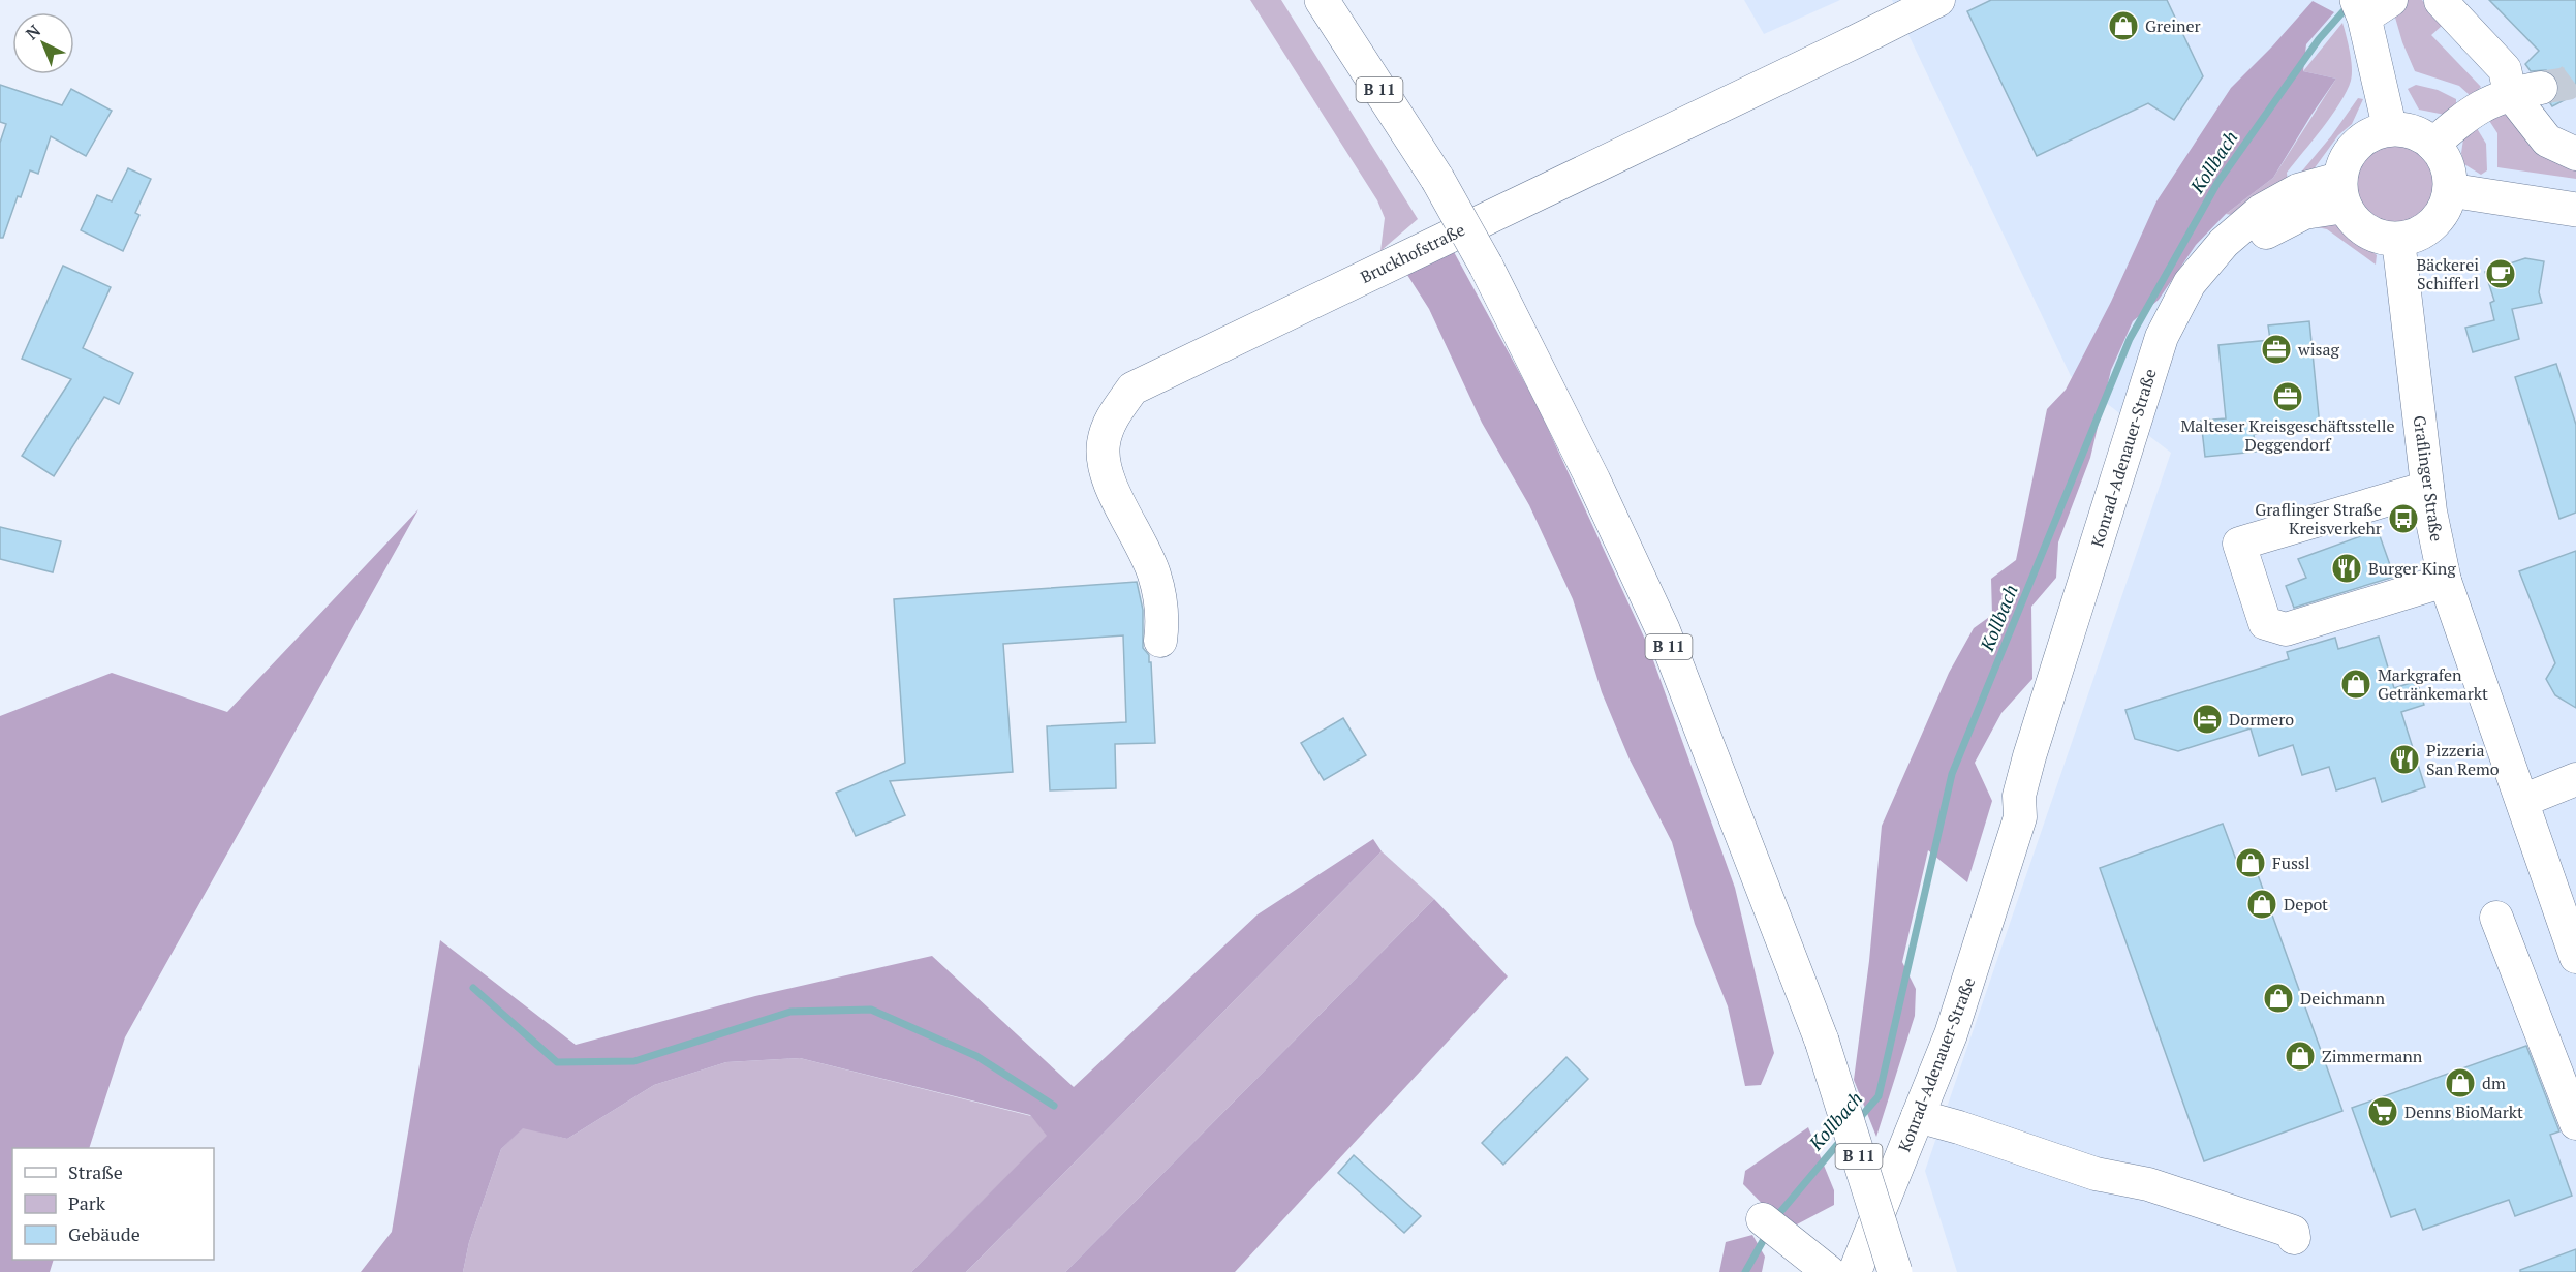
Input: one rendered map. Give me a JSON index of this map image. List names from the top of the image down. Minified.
{"streets":{"main road":["B 11"],"street":["Bruckhofstraße","Konrad-Adenauer-Straße","Graflinger Straße"]},"crossings":[["Konrad-Adenauer-Straße","Graflinger Straße"]],"water":["Kollbach"],"places":{"shop":["Greiner","Markgrafen Getränkemarkt","Fussl","Depot","Deichmann","Zimmermann","dm"],"cafe":["Bäckerei Schifferl"],"office":["wisag","Malteser Kreisgeschäftsstelle Deggendorf"],"bus stop":["Graflinger Straße Kreisverkehr"],"restaurant":["Burger King","Pizzeria San Remo"],"hotel":["Dormero"],"supermarket":["Denns BioMarkt"]},"legend":["Straße","Park","Gebäude"],"north":"top left"}
